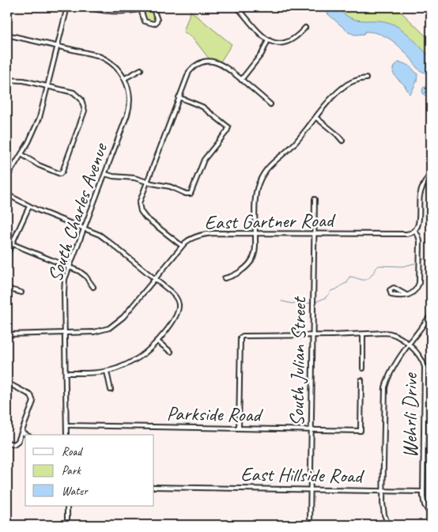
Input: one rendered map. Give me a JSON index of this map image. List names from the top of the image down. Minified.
{"streets":{"street":["South Charles Avenue","East Gartner Road","South Julian Street","Parkside Road","Wehrli Drive","East Hillside Road"]},"crossings":[["South Charles Avenue","East Gartner Road"],["South Charles Avenue","Parkside Road"],["East Gartner Road","South Julian Street"],["South Julian Street","Parkside Road"],["South Julian Street","East Hillside Road"],["Wehrli Drive","East Hillside Road"]],"legend":["Road","Park","Water"]}
